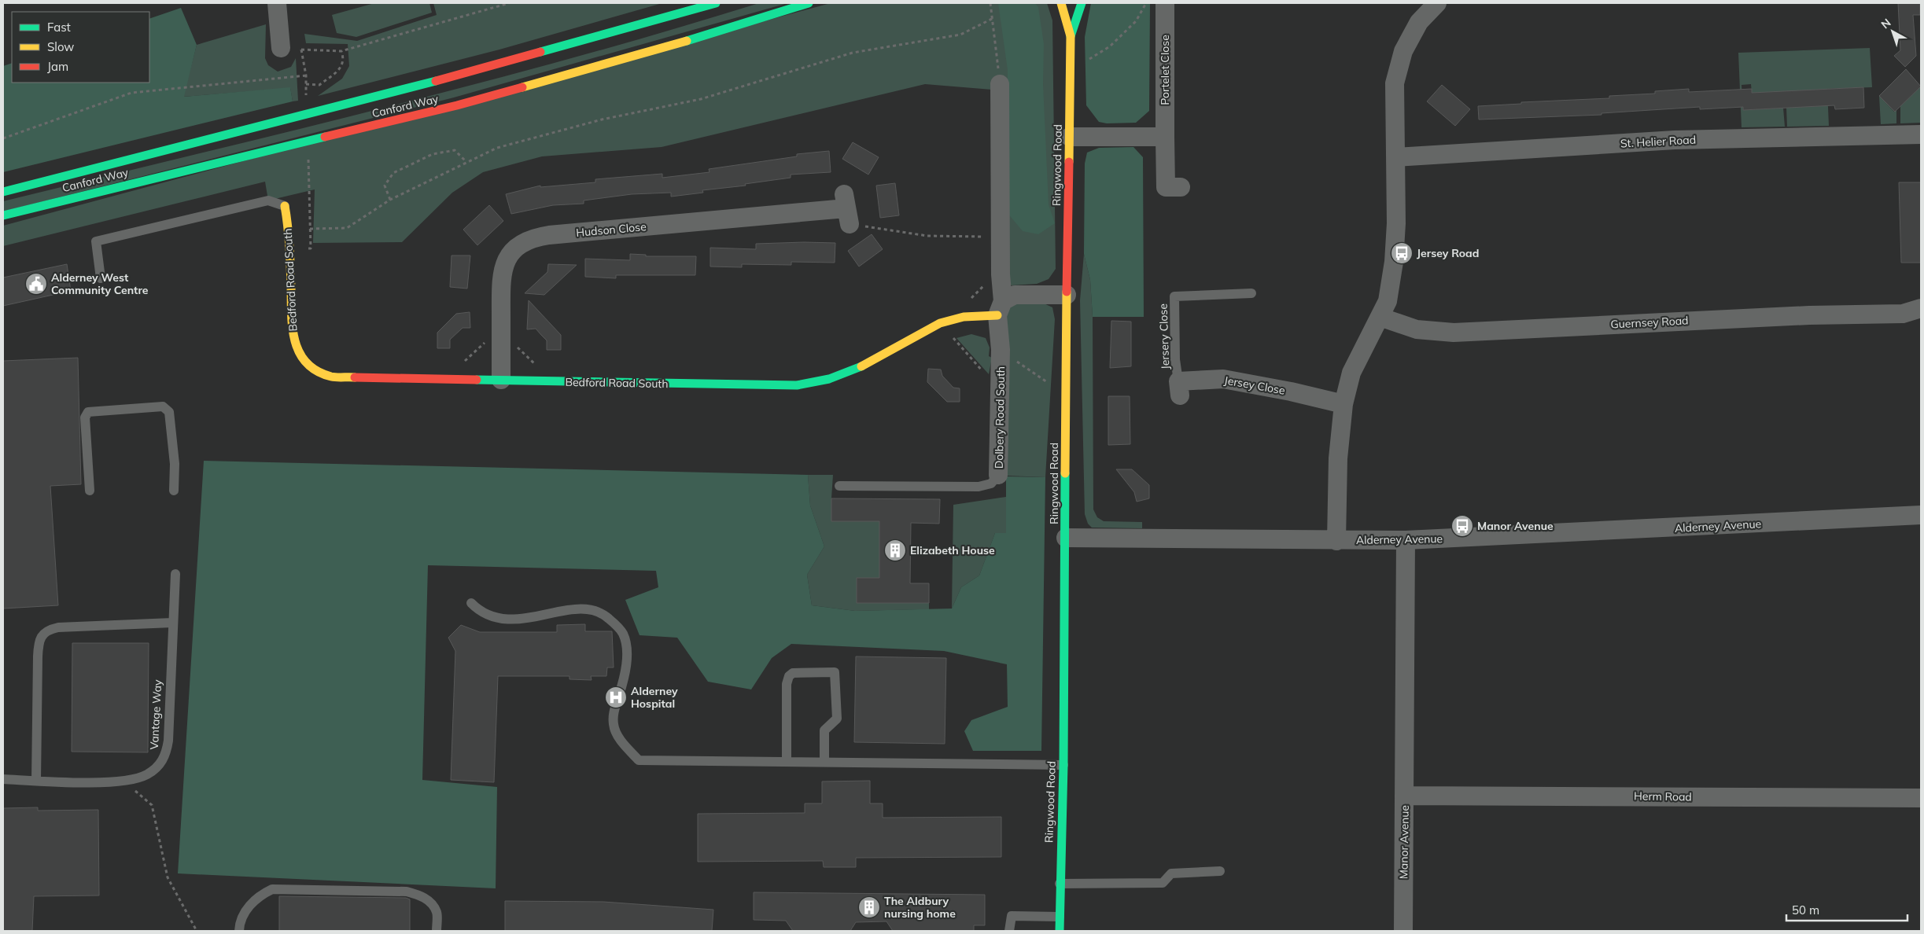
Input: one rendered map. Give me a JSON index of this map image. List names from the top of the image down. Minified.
{"streets":{"main road":["Canford Way","Ringwood Road","Bedford Road South"],"street":["Portelet Close","St. Helier Road","Hudson Close","Guernsey Road","Jersey Close","Dolbery Road South","Alderney Avenue","Herm Road","Manor Avenue"],"lane":["Jersery Close","Vantage Way"]},"crossings":[["Ringwood Road","Bedford Road South"],["Ringwood Road","Alderney Avenue"],["Hudson Close","Bedford Road South"],["Bedford Road South","Dolbery Road South"],["Jersery Close","Jersey Close"],["Alderney Avenue","Manor Avenue"],["Herm Road","Manor Avenue"]],"places":{"bus stop":["Jersey Road","Manor Avenue"],"public building":["Alderney West Community Centre"],"building":["Elizabeth House","The Aldbury nursing home"],"hospital":["Alderney Hospital"]},"legend":["Fast","Slow","Jam"],"scale_bar":"50 m","north":"top left"}
